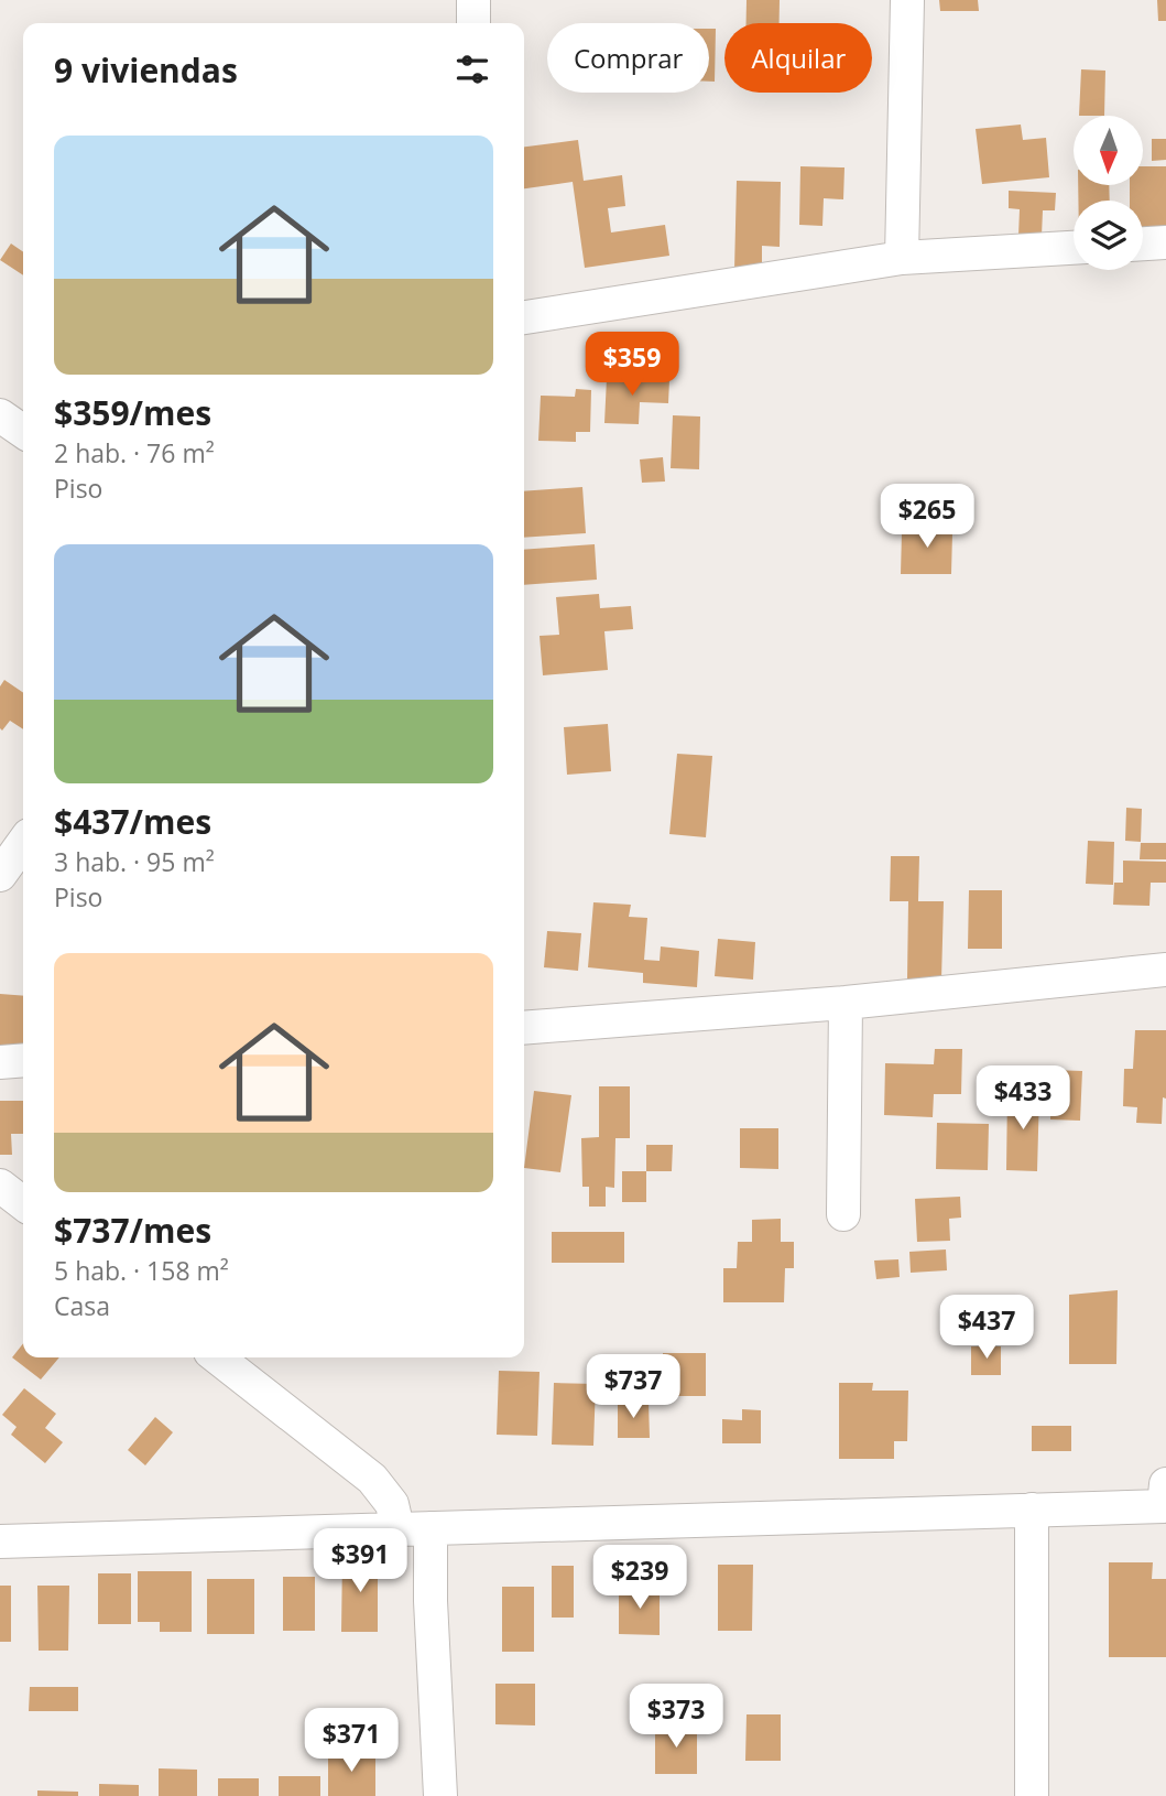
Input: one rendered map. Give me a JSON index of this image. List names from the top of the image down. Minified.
{"north":"bottom","page":{"chip":["Comprar","Alquilar"],"heading":"9 viviendas","list":[{"name":"$359/mes","note":"2 hab. · 76 m² · Piso"},{"name":"$437/mes","note":"3 hab. · 95 m² · Piso"},{"name":"$737/mes","note":"5 hab. · 158 m² · Casa"}],"price":["$359","$265","$433","$437","$737","$391","$239","$373","$371"]}}
